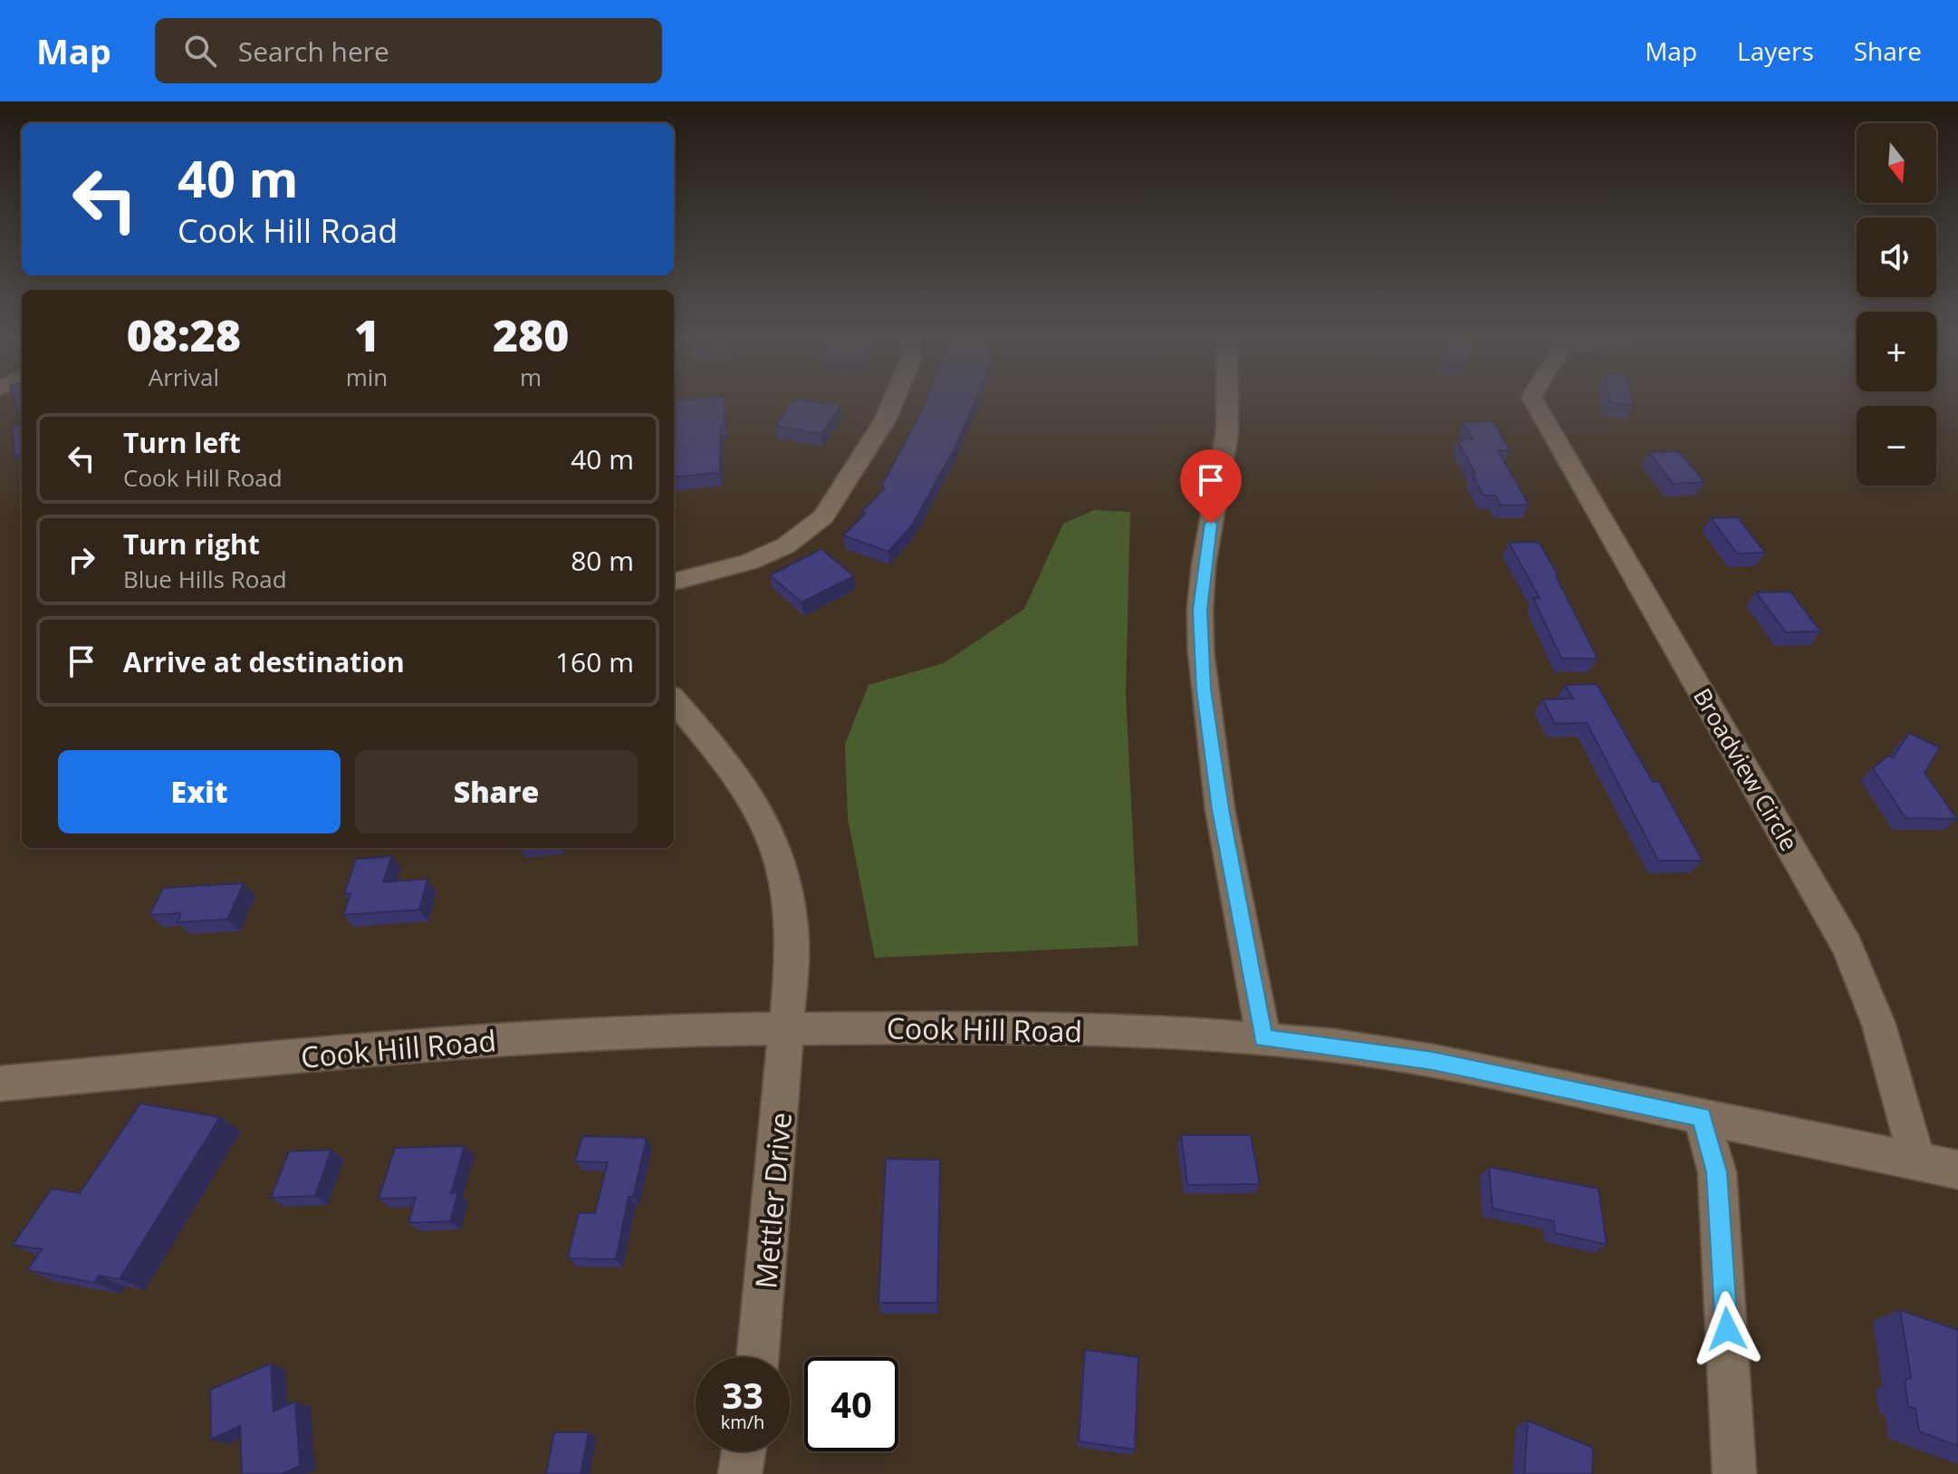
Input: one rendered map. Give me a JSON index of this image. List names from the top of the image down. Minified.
{"streets":{"street":["Broadview Circle","Cook Hill Road","Mettler Drive"]},"crossings":[["Broadview Circle","Cook Hill Road"],["Cook Hill Road","Mettler Drive"]],"north":"bottom","page":{"header":"Map","search":"Search here","nav":["Map","Layers","Share"],"map_buttons":["+","−"],"turn":["40 m","Cook Hill Road"],"eta":["08:28","Arrival","1","min","280","m"],"list":[{"name":"Turn left","note":"Cook Hill Road","value":"40 m"},{"name":"Turn right","note":"Blue Hills Road","value":"80 m"},{"name":"Arrive at destination","value":"160 m"}],"buttons":["Exit","Share"],"speed":"33 km/h","limit":"40"}}
